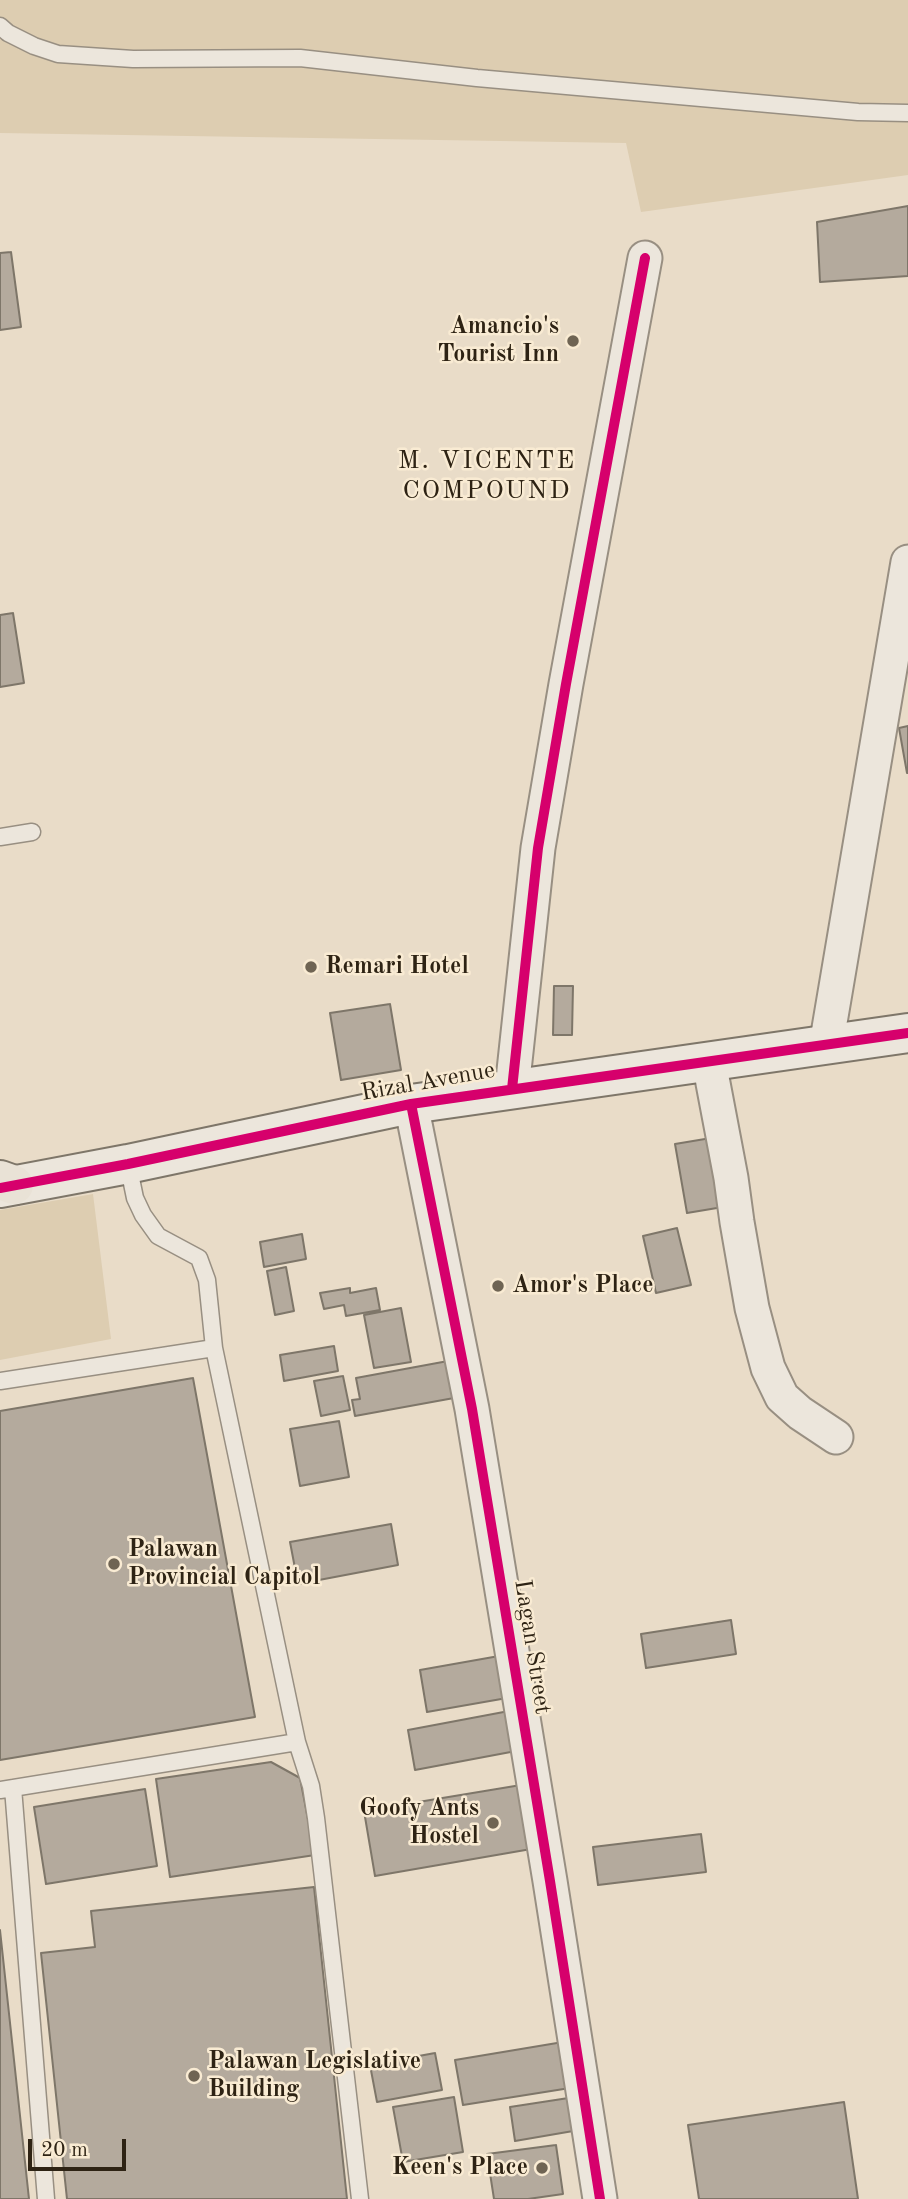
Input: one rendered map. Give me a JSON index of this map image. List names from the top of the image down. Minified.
{"streets":{"street":["Rizal Avenue","Lagan Street"]},"crossings":[["Rizal Avenue","Lagan Street"]],"districts":["M. VICENTE COMPOUND"],"places":["Amancio's Tourist Inn","Remari Hotel","Amor's Place","Palawan Provincial Capitol","Goofy Ants Hostel","Palawan Legislative Building","Keen's Place"],"scale_bar":"20 m"}
